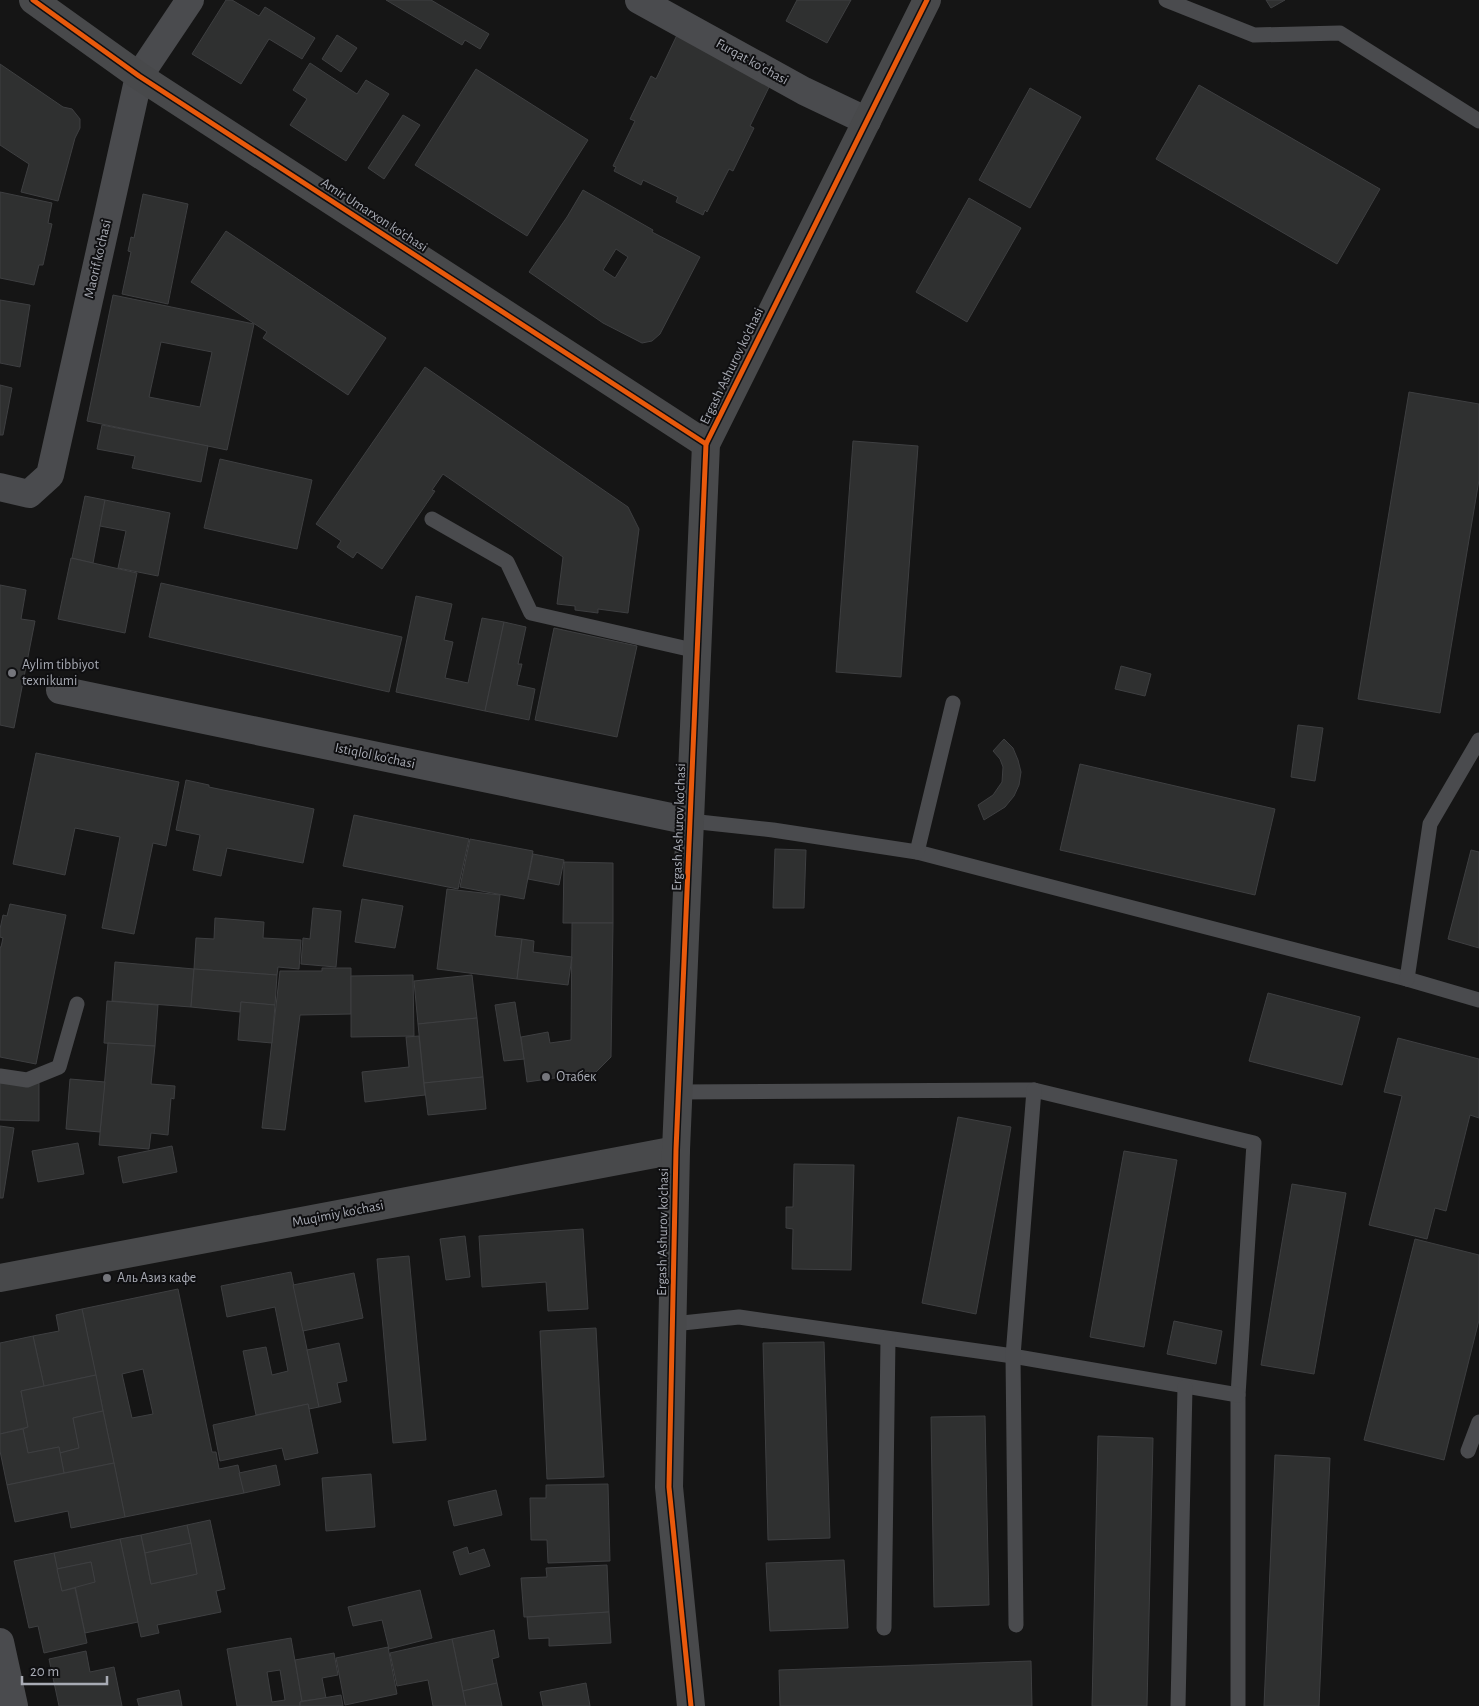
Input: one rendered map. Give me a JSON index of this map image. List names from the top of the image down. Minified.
{"streets":{"street":["Furqat koʻchasi","Amir Umarxon ko'chasi","Maorif ko'chasi","Ergash Ashurov ko'chasi","Istiqlol ko'chasi","Muqimiy ko'chasi"]},"crossings":[["Furqat koʻchasi","Ergash Ashurov ko'chasi"],["Amir Umarxon ko'chasi","Maorif ko'chasi"],["Amir Umarxon ko'chasi","Ergash Ashurov ko'chasi"],["Ergash Ashurov ko'chasi","Istiqlol ko'chasi"],["Ergash Ashurov ko'chasi","Muqimiy ko'chasi"]],"places":["Aylim tibbiyot texnikumi","Отабек","Аль Азиз кафе"],"scale_bar":"20 m"}
